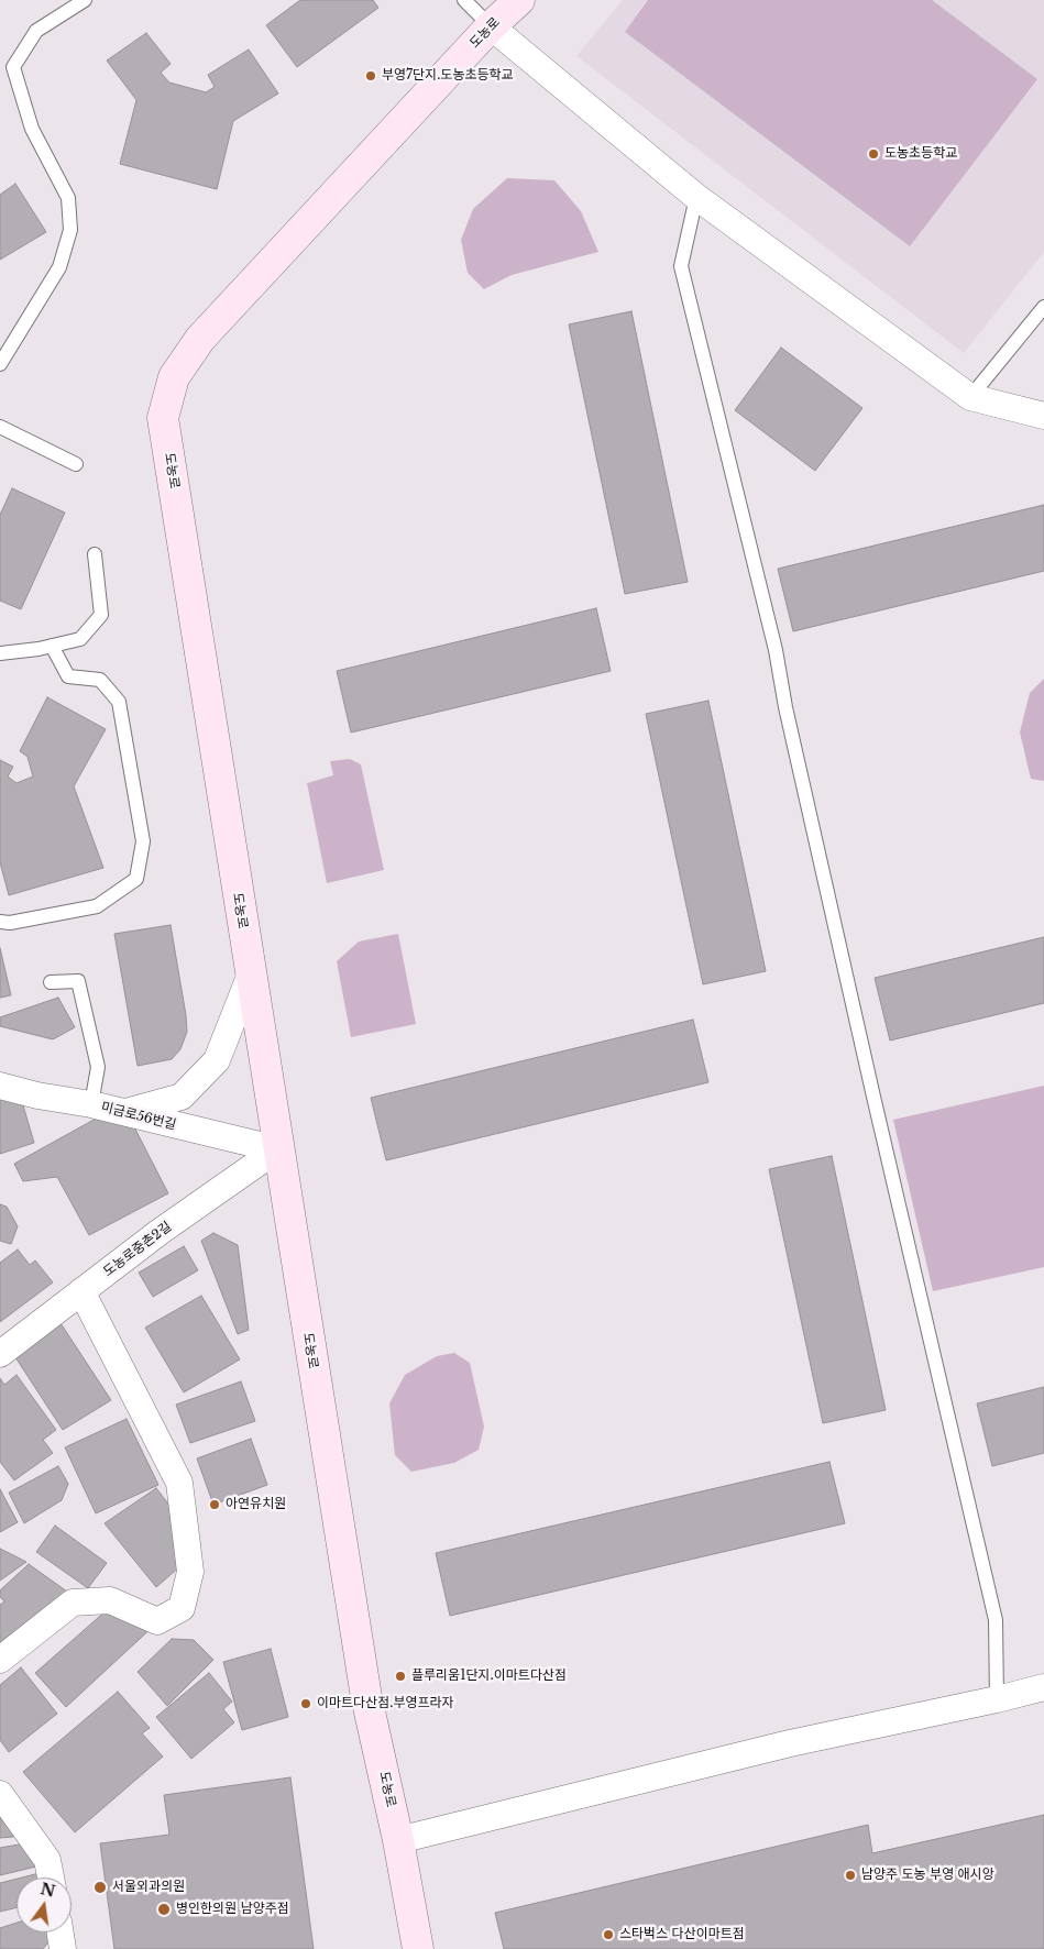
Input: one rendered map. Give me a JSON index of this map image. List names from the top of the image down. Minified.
{"streets":{"street":["도농로","미금로56번길","도농로중촌2길"]},"crossings":[["도농로","미금로56번길"],["도농로","도농로중촌2길"],["미금로56번길","도농로중촌2길"]],"places":["부영7단지.도농초등학교","도농초등학교","아연유치원","플루리움1단지.이마트다산점","이마트다산점.부영프라자","남양주 도농 부영 애시앙","서울외과의원","병인한의원 남양주점","스타벅스 다산이마트점"],"north":"top"}
